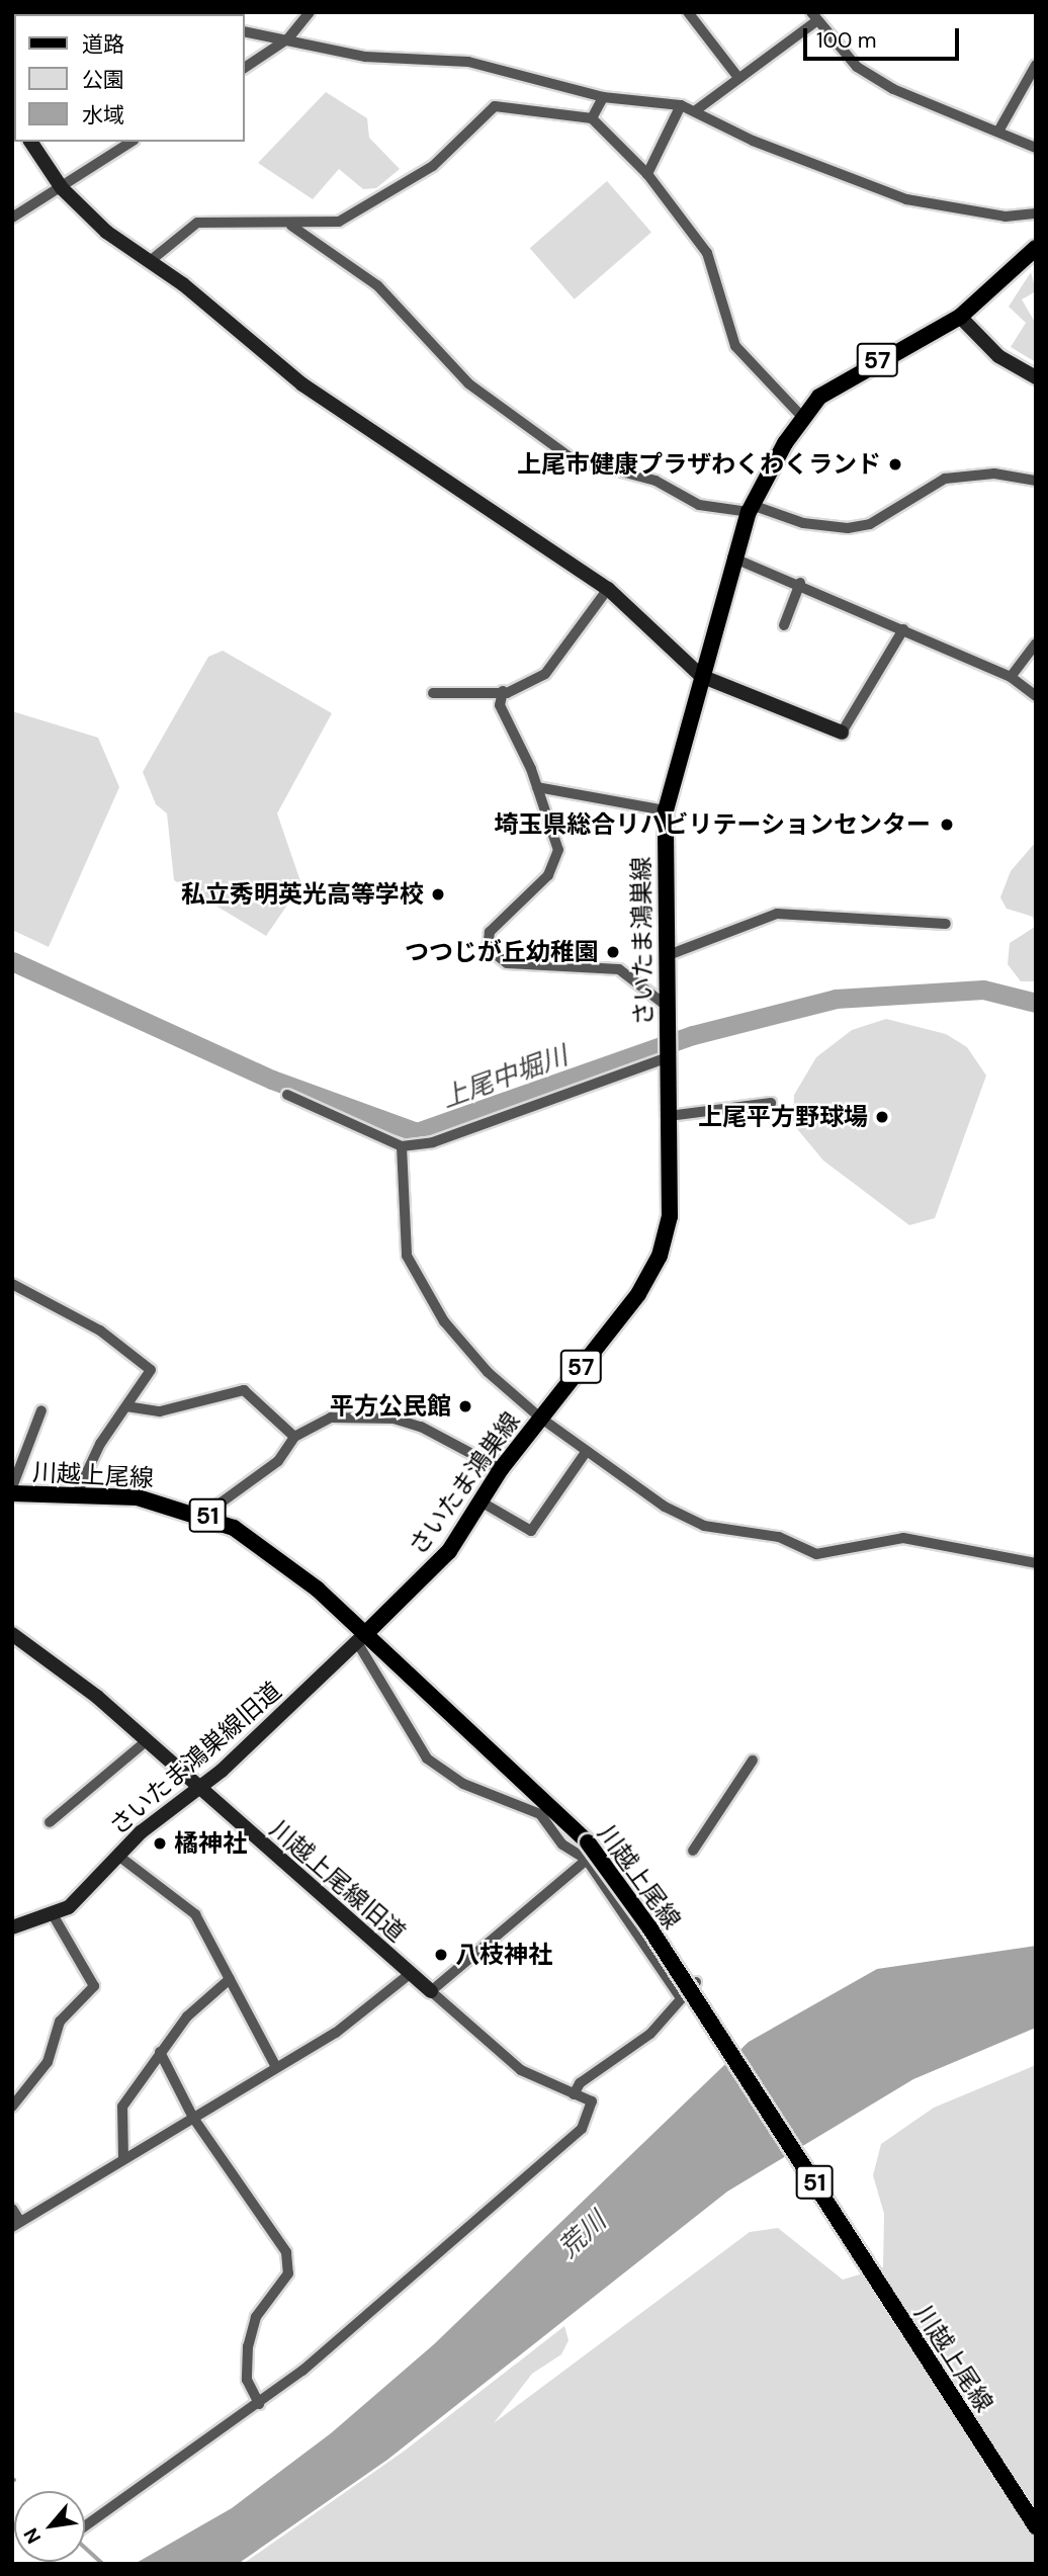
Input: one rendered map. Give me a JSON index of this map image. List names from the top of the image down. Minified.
{"streets":{"main road":["57","さいたま鴻巣線","川越上尾線","51"],"street":["さいたま鴻巣線旧道","川越上尾線旧道"]},"crossings":[["さいたま鴻巣線","川越上尾線"],["さいたま鴻巣線","さいたま鴻巣線旧道"],["川越上尾線","さいたま鴻巣線旧道"],["さいたま鴻巣線旧道","川越上尾線旧道"]],"water":["上尾中堀川","荒川"],"places":["上尾市健康プラザわくわくランド","埼玉県総合リハビリテーションセンター","私立秀明英光高等学校","つつじが丘幼稚園","上尾平方野球場","平方公民館","橘神社","八枝神社"],"legend":["道路","公園","水域"],"scale_bar":"100 m","north":"bottom left"}
